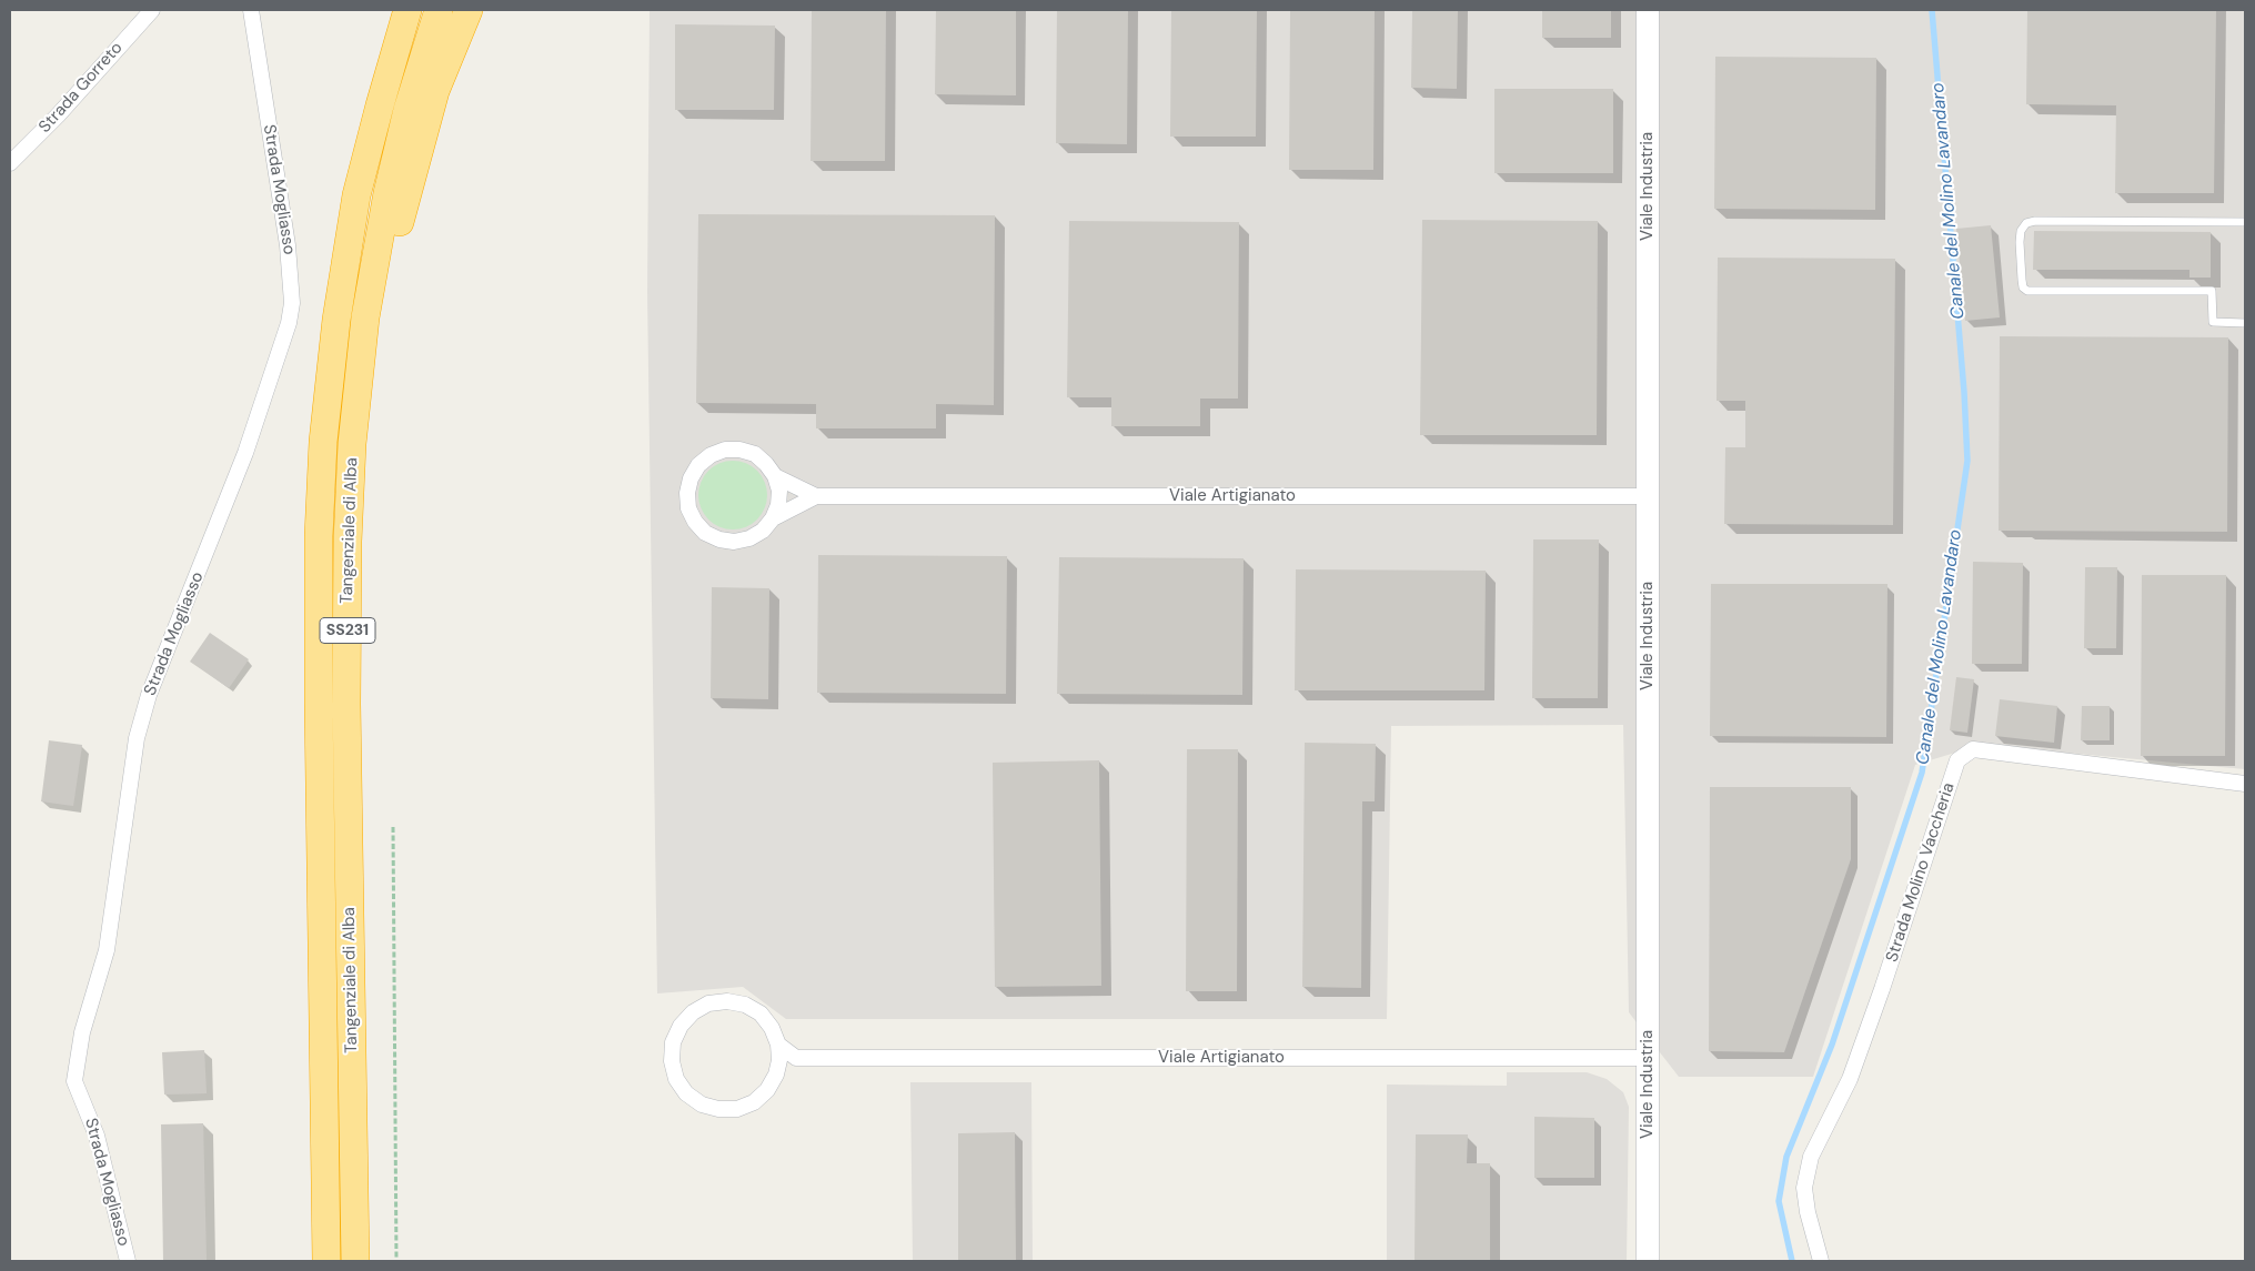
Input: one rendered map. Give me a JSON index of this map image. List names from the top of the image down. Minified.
{"streets":{"highway":["Tangenziale di Alba","SS231"],"street":["Strada Gorreto","Viale Industria","Strada Mogliasso","Viale Artigianato","Strada Molino Vaccheria"]},"crossings":[["Viale Industria","Viale Artigianato"]],"water":["Canale del Molino Lavandaro"]}
